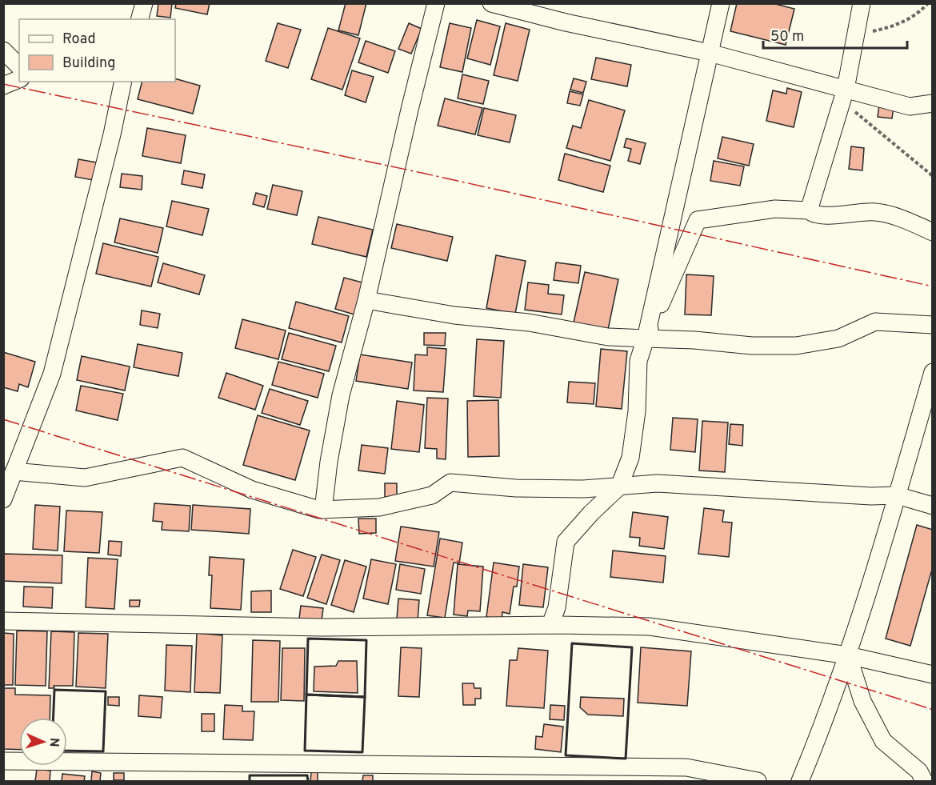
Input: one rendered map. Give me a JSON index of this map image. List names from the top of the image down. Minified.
{"legend":["Road","Building"],"scale_bar":"50 m","north":"right"}
